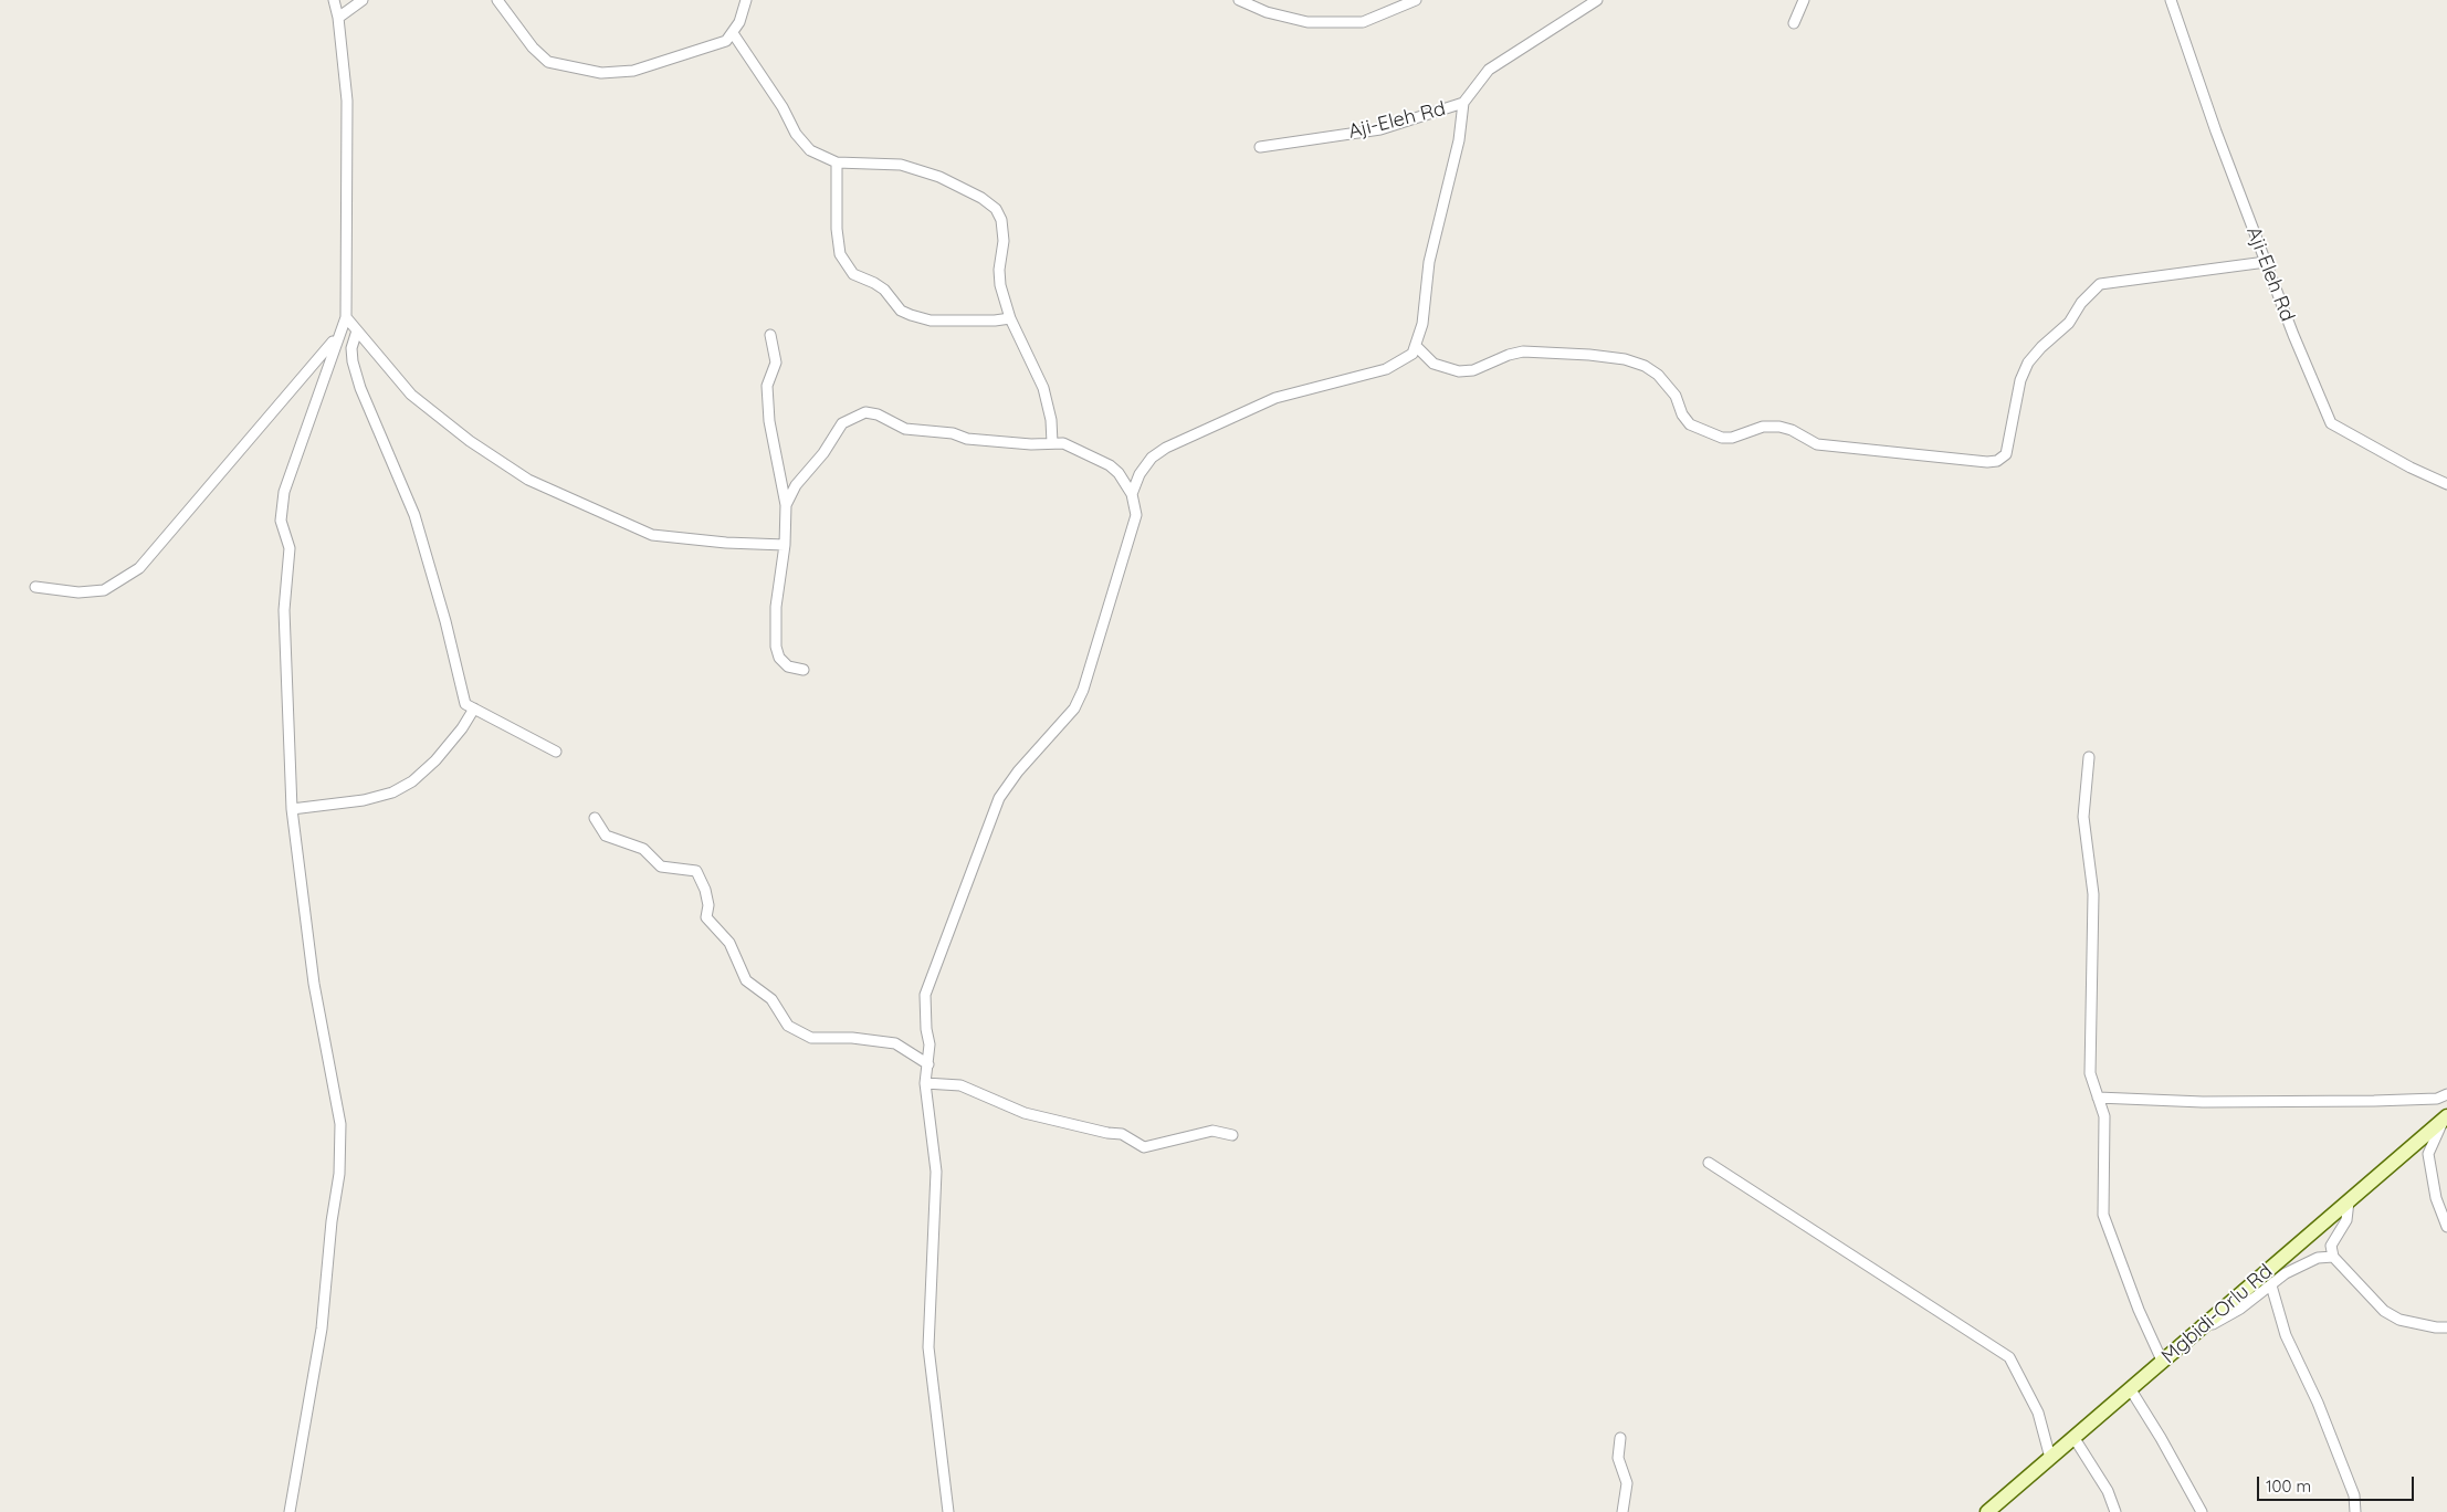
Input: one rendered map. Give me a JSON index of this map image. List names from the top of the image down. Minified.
{"streets":{"main road":["Mgbidi-Orlu Rd"],"street":["Aji-Eleh Rd"]},"scale_bar":"100 m"}
